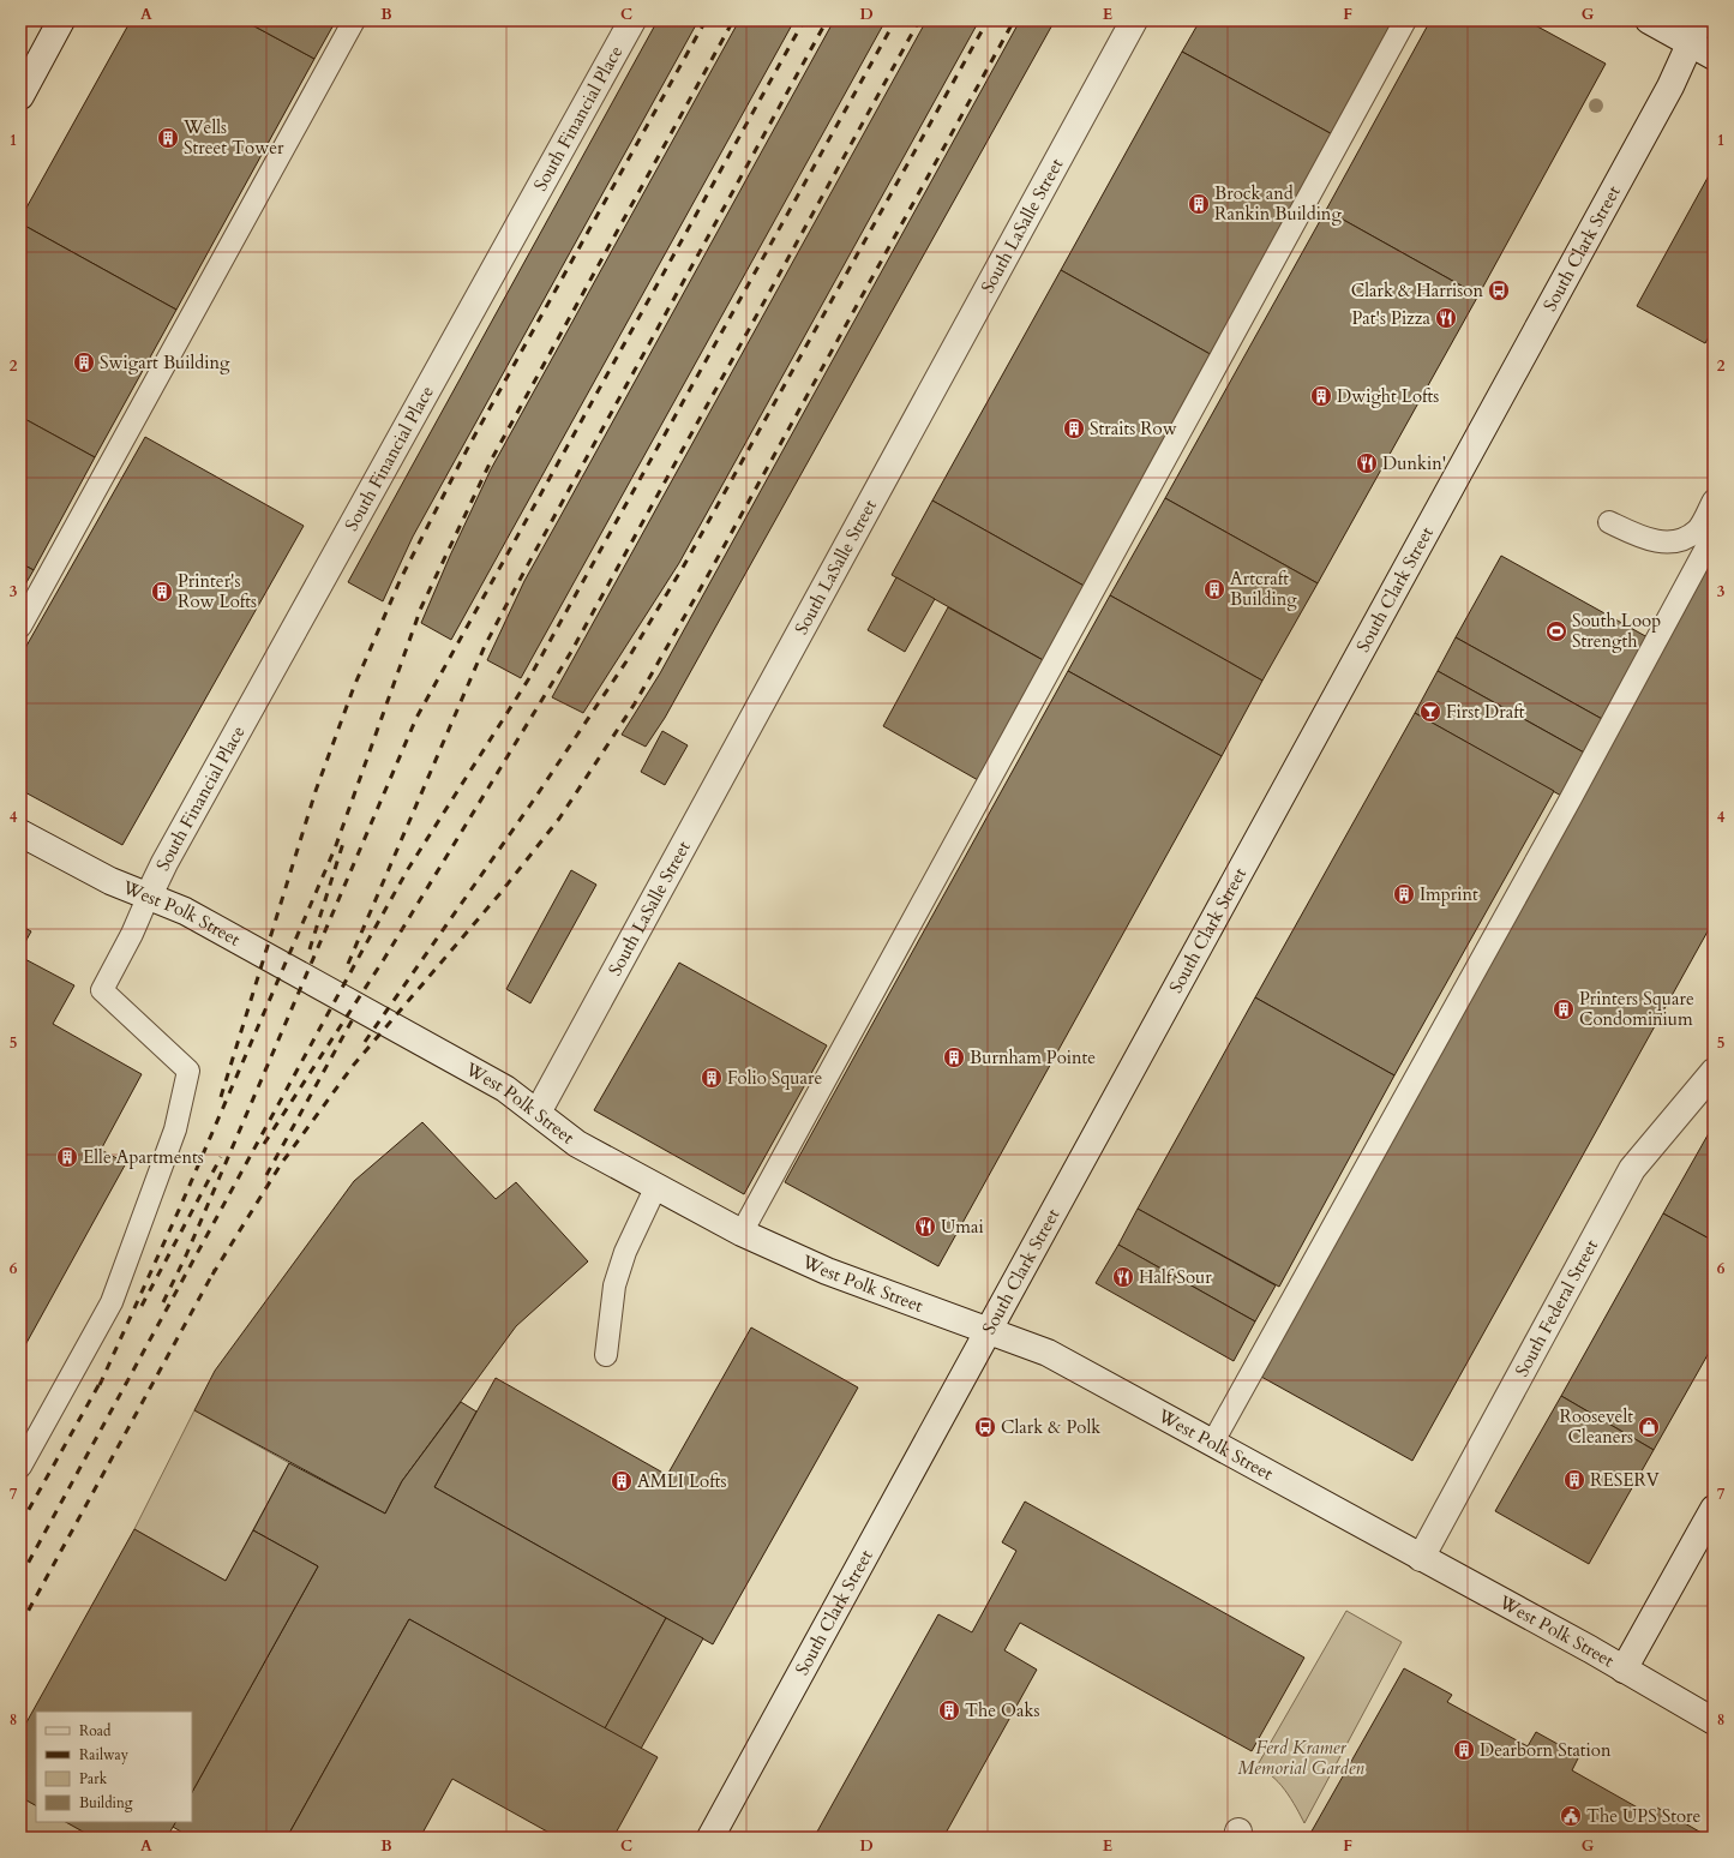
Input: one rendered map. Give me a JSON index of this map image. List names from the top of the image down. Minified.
{"streets":{"main road":["South Financial Place","South LaSalle Street","South Clark Street","West Polk Street","South Federal Street"]},"crossings":[["South Financial Place","West Polk Street"],["South LaSalle Street","West Polk Street"],["South Clark Street","West Polk Street"],["West Polk Street","South Federal Street"]],"parks":["Ferd Kramer Memorial Garden"],"places":{"building":["Wells Street Tower","Brock and Rankin Building","Swigart Building","Dwight Lofts","Straits Row","Artcraft Building","Printer's Row Lofts","Imprint","Printers Square Condominium","Burnham Pointe","Folio Square","Elle Apartments","RESERV","AMLI Lofts","The Oaks","Dearborn Station"],"bus stop":["Clark & Harrison","Clark & Polk"],"restaurant":["Pat's Pizza","Dunkin'","Umai","Half Sour"],"sports":["South Loop Strength"],"bar":["First Draft"],"shop":["Roosevelt Cleaners"],"public building":["The UPS Store"]},"legend":["Road","Railway","Park","Building"],"grid":{"columns":["A","B","C","D","E","F","G"],"rows":["1","2","3","4","5","6","7","8"]}}
